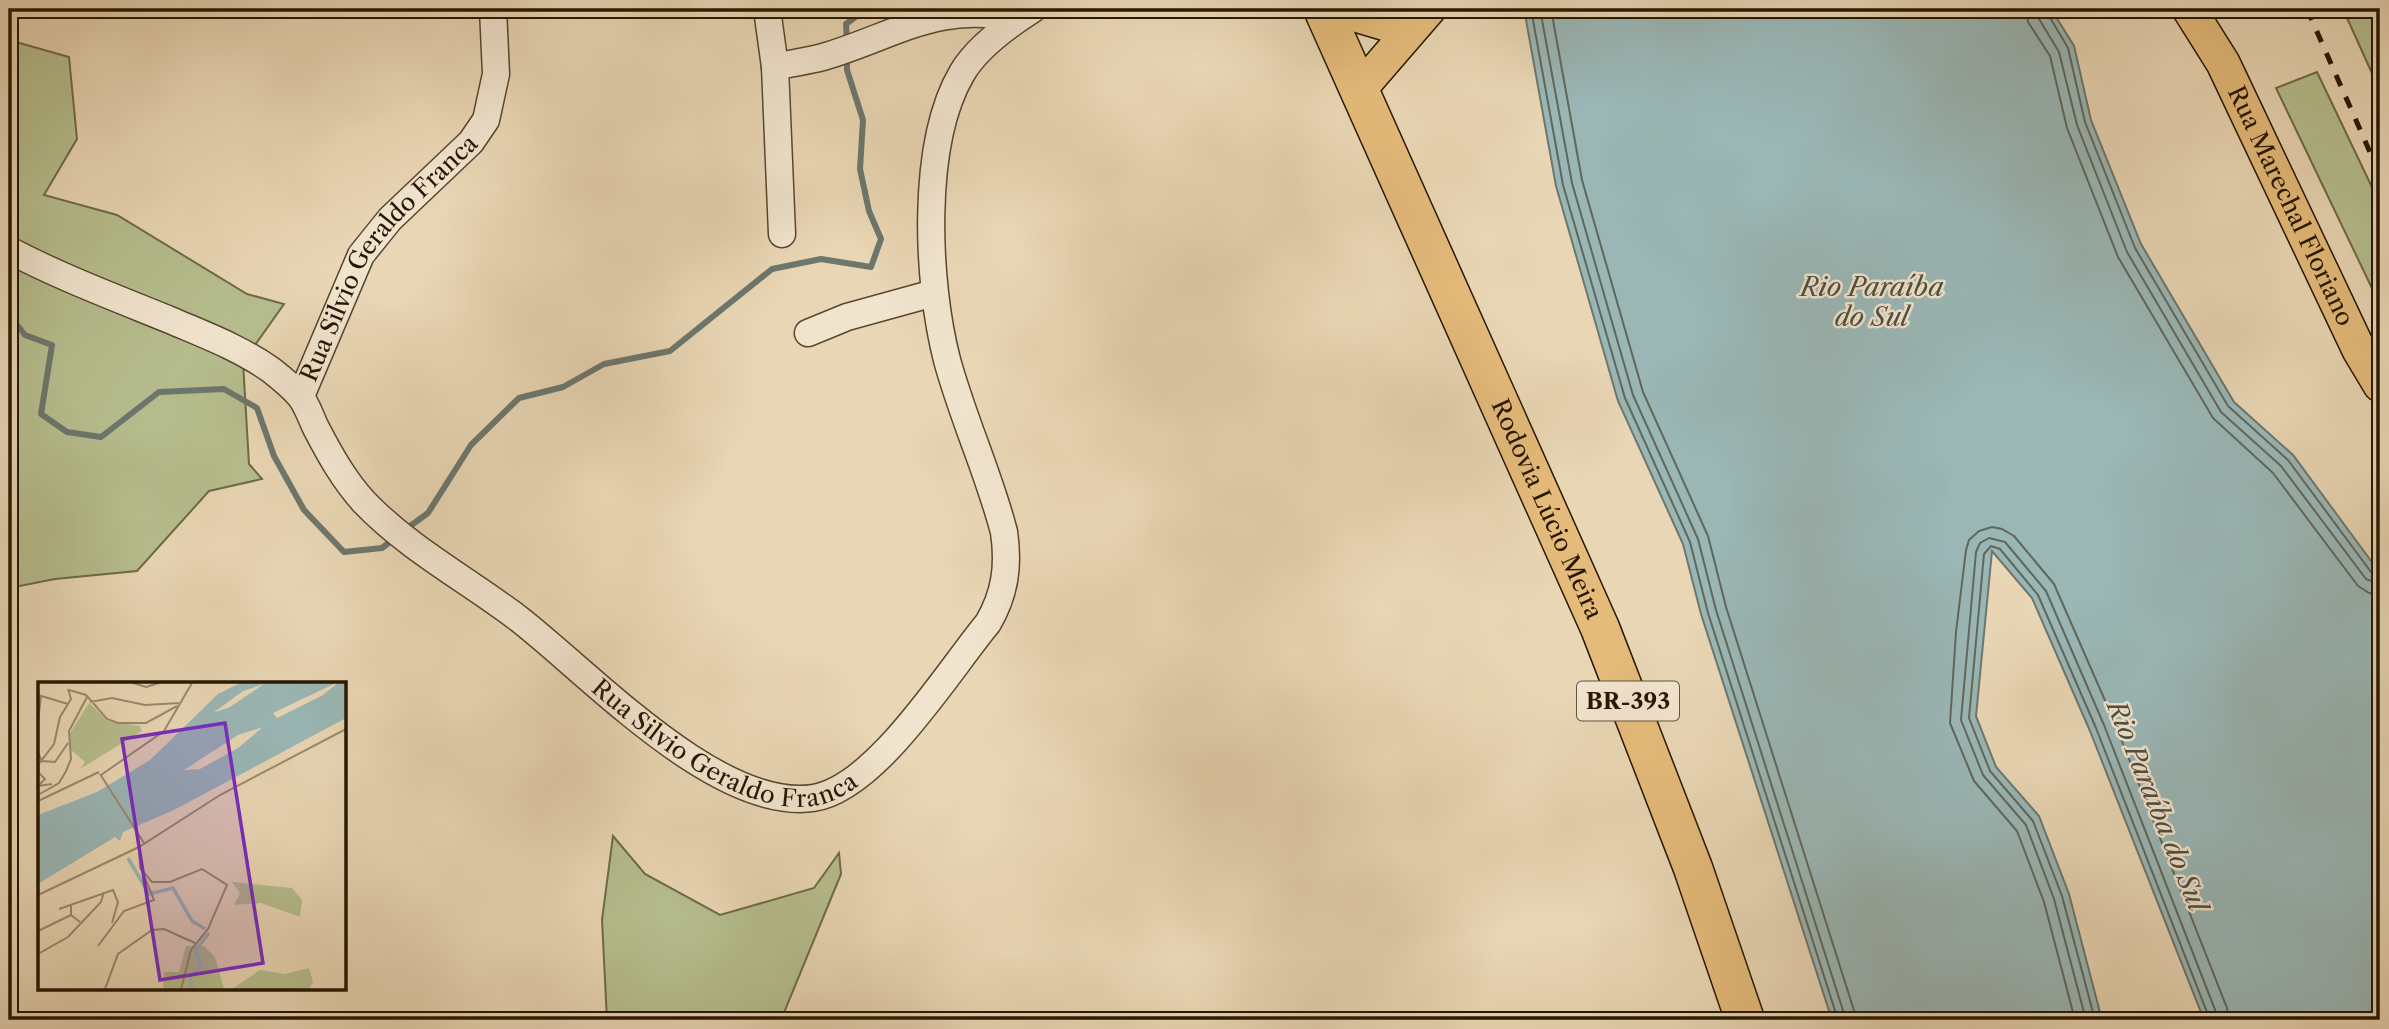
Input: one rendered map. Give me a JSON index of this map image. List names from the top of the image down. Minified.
{"streets":{"highway":["Rodovia Lúcio Meira","BR-393"],"main road":["Rua Marechal Floriano"],"street":["Rua Silvio Geraldo Franca"]},"water":["Rio Paraíba do Sul"]}
